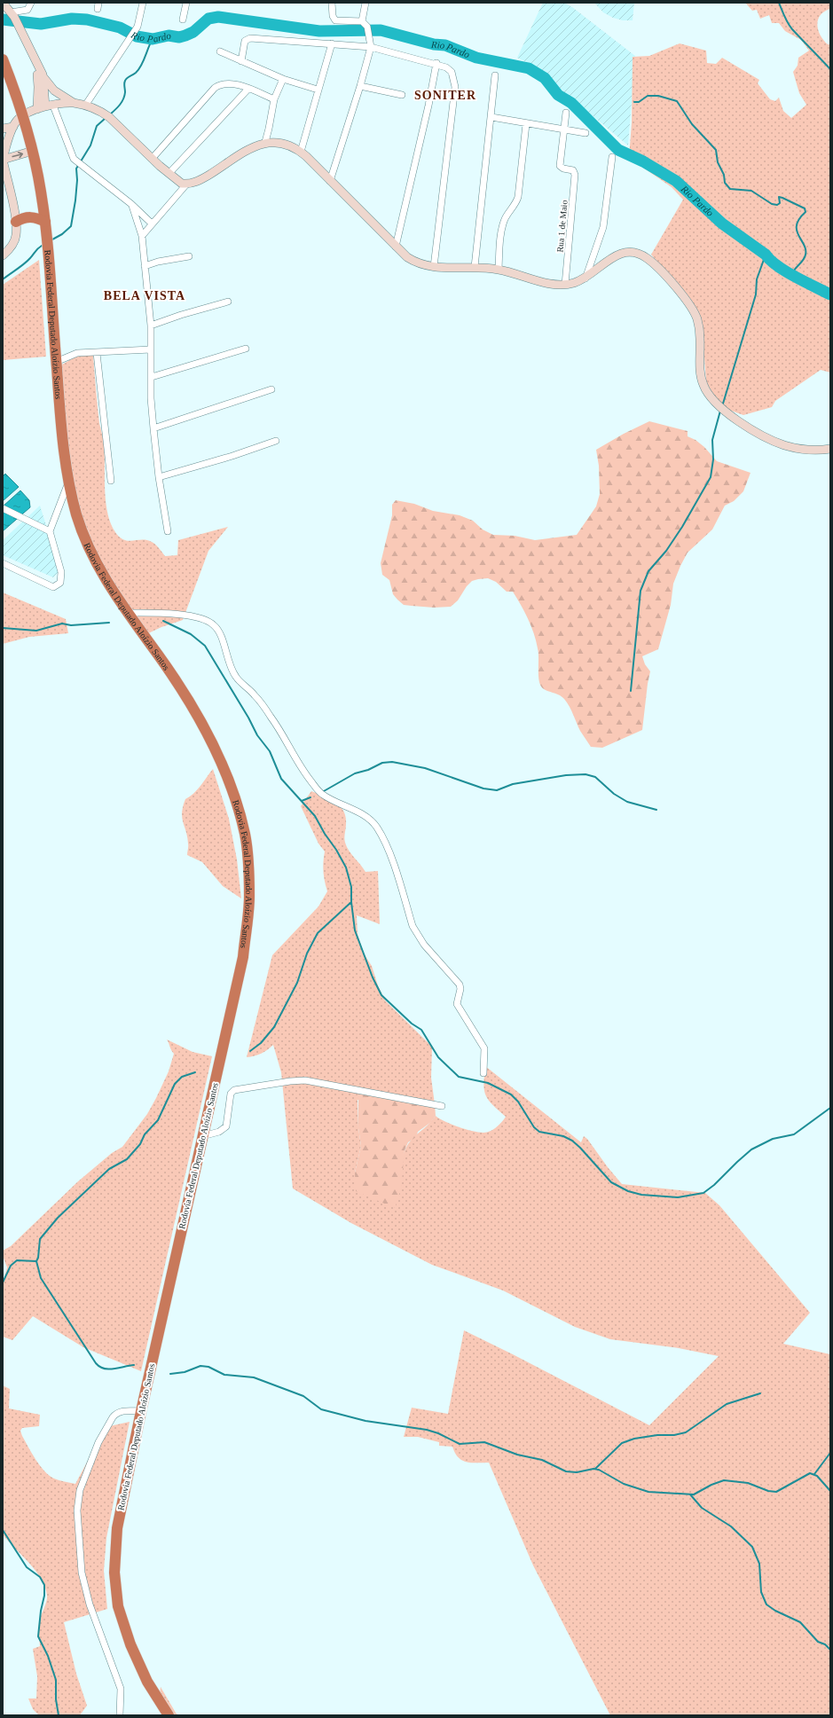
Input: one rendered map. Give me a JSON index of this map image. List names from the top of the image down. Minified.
{"streets":{"highway":["Rodovia Federal Deputado Aloízio Santos"],"street":["Rua 1 de Maio"]},"districts":["SONITER","BELA VISTA"],"water":["Rio Pardo"]}
